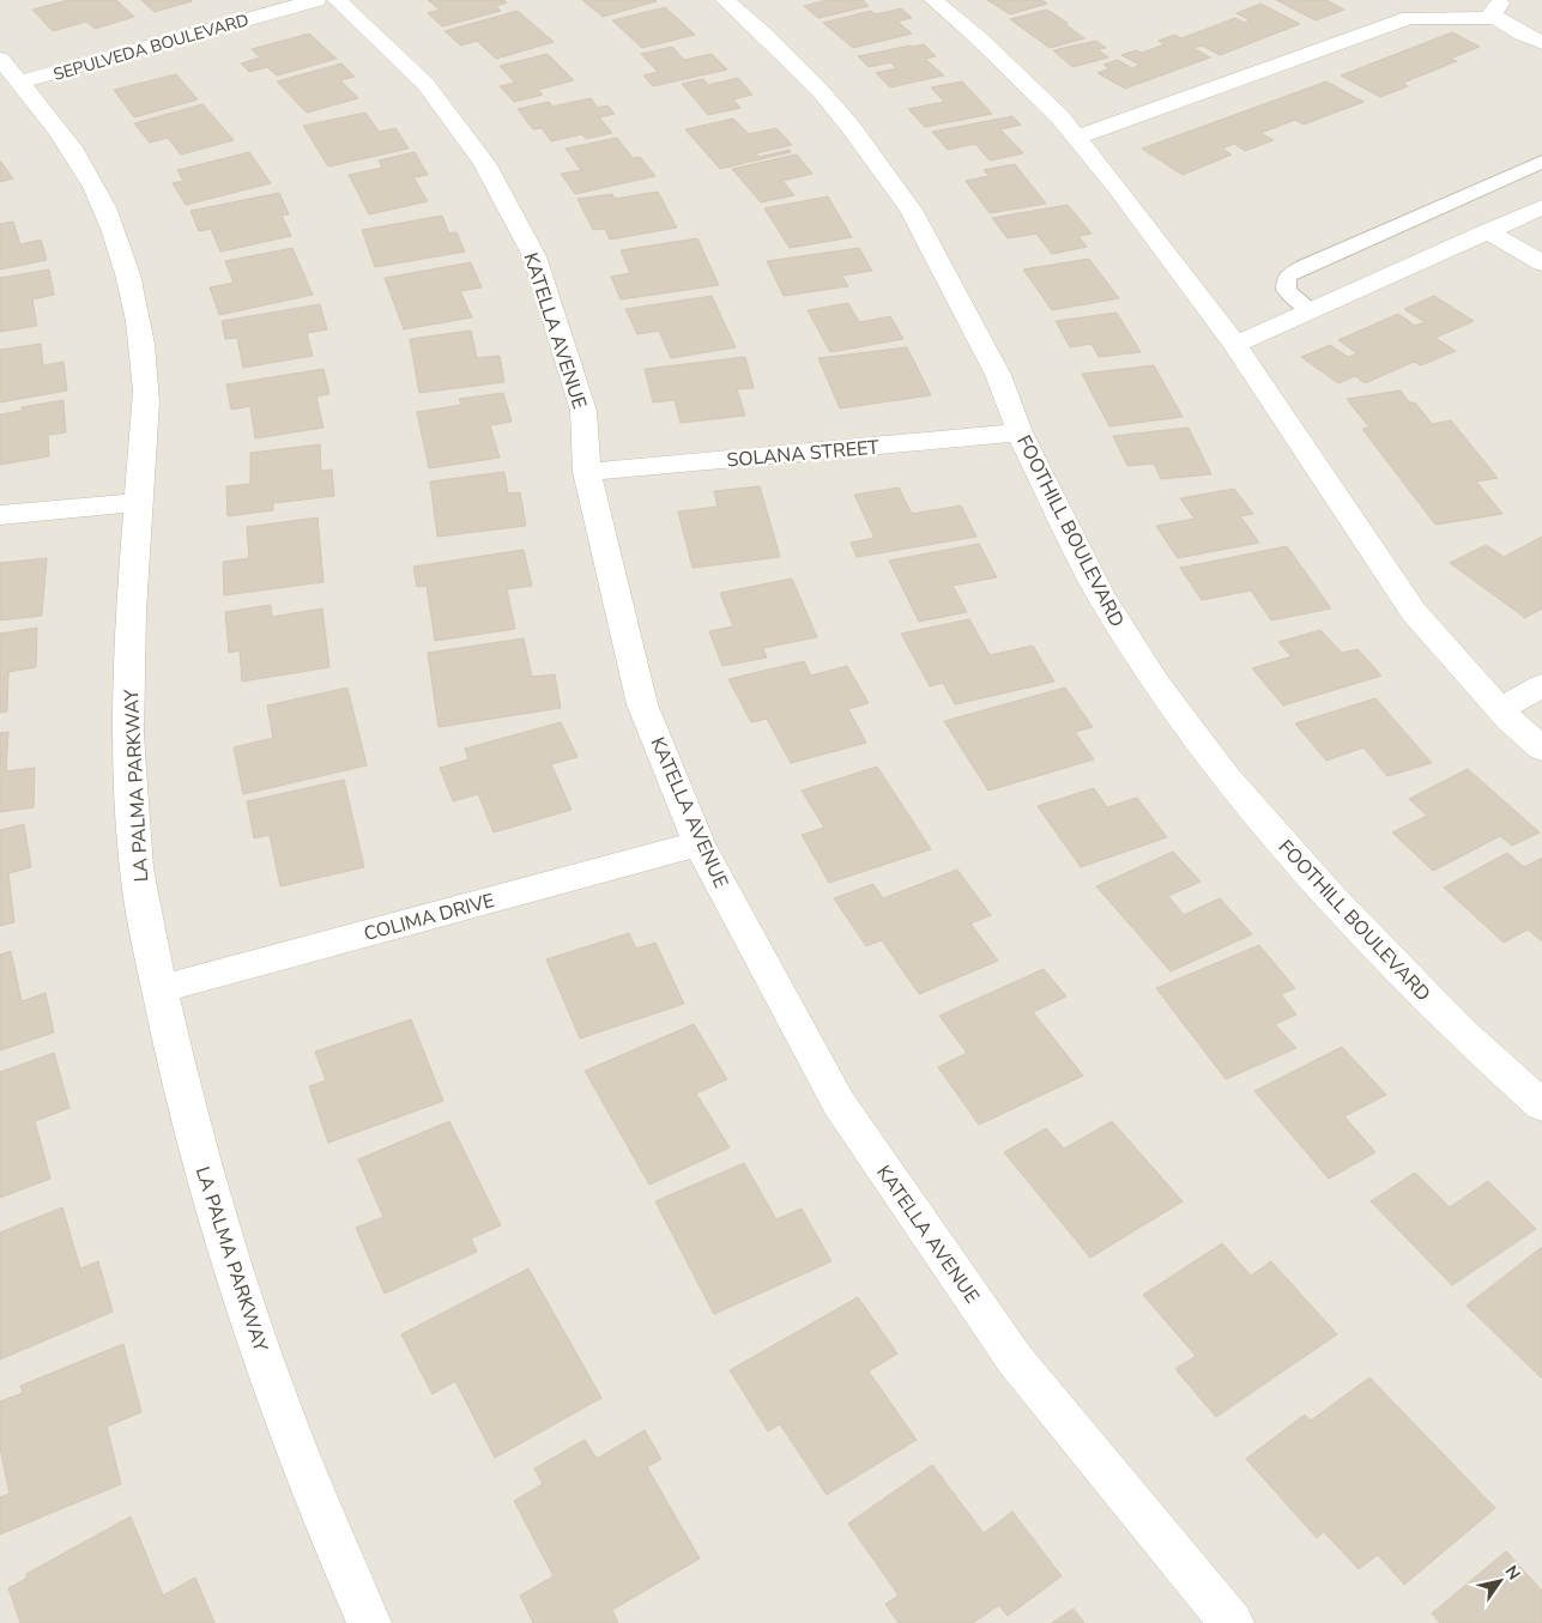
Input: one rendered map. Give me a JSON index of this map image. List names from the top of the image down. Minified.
{"streets":{"street":["SEPULVEDA BOULEVARD","KATELLA AVENUE","SOLANA STREET","FOOTHILL BOULEVARD","LA PALMA PARKWAY","COLIMA DRIVE"]},"crossings":[["SEPULVEDA BOULEVARD","LA PALMA PARKWAY"],["KATELLA AVENUE","SOLANA STREET"],["KATELLA AVENUE","COLIMA DRIVE"],["SOLANA STREET","FOOTHILL BOULEVARD"],["LA PALMA PARKWAY","COLIMA DRIVE"]],"north":"top right"}
